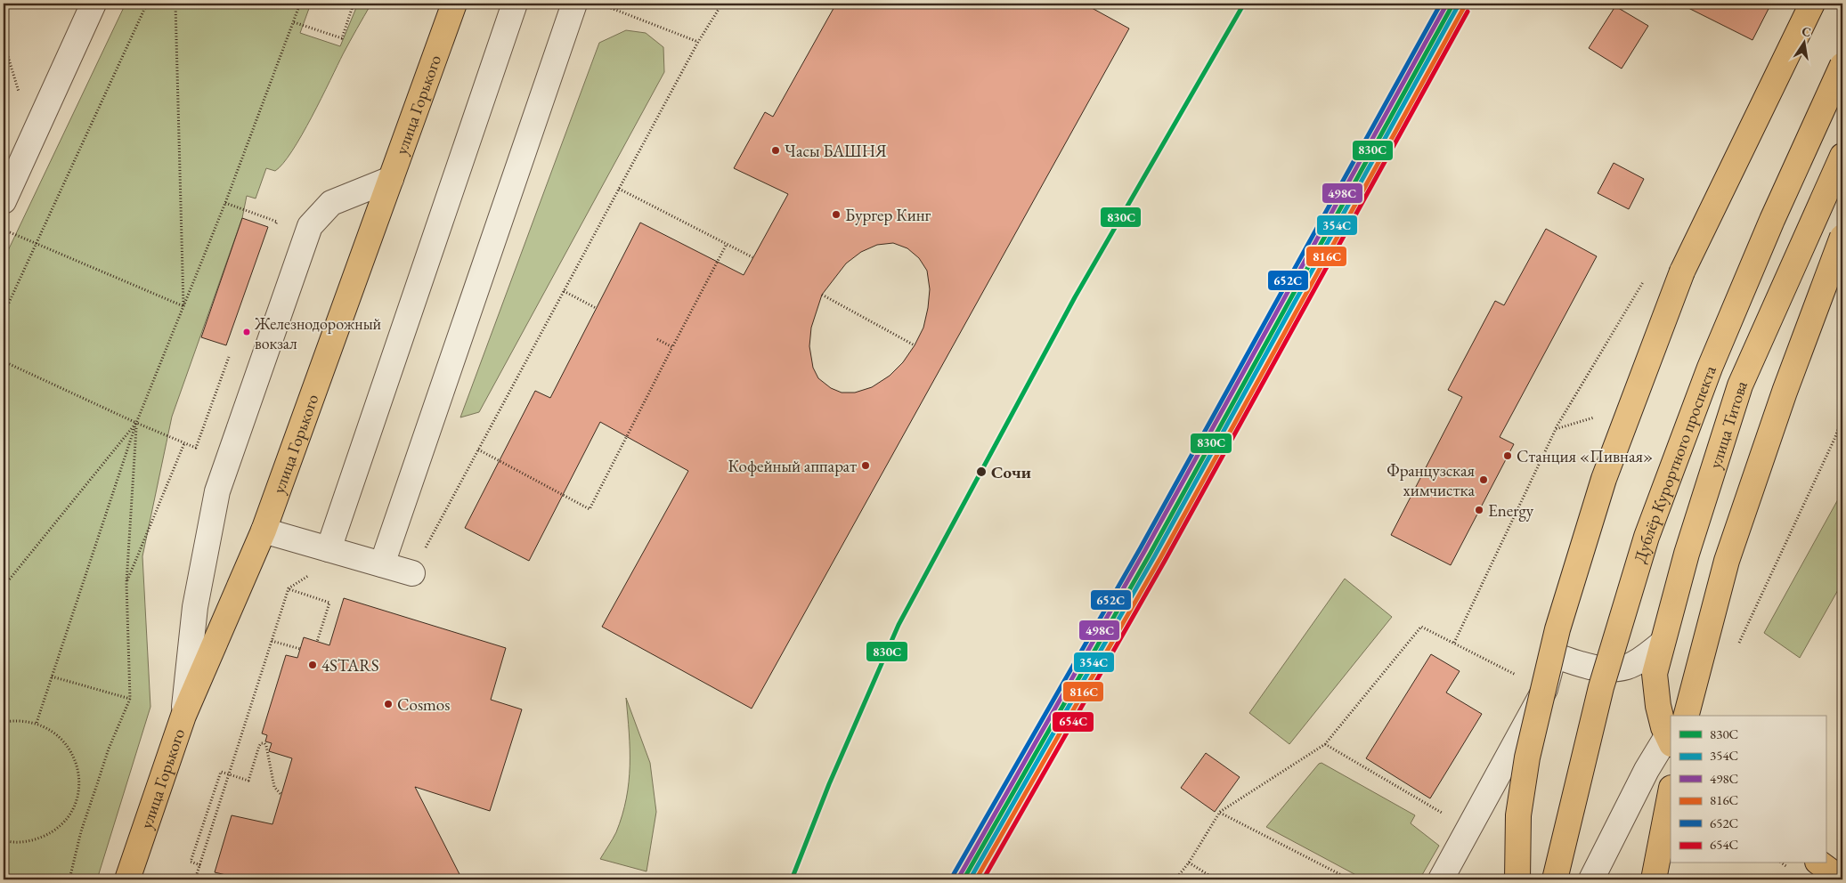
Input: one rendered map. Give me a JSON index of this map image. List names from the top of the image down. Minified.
{"streets":{"main road":["улица Горького","улица Титова","Дублёр Курортного проспекта"]},"places":["Часы БАШНЯ","Бургер Кинг","Железнодорожный вокзал","Станция «Пивная»","Кофейный аппарат","Сочи","Французская химчистка","Energy","4STARS","Cosmos"],"lines":["transit line 830С","transit line 498С","transit line 652С","transit line 354С","transit line 816С","transit line 654С"],"legend":["830С","354С","498С","816С","652С","654С"],"north":"top"}
